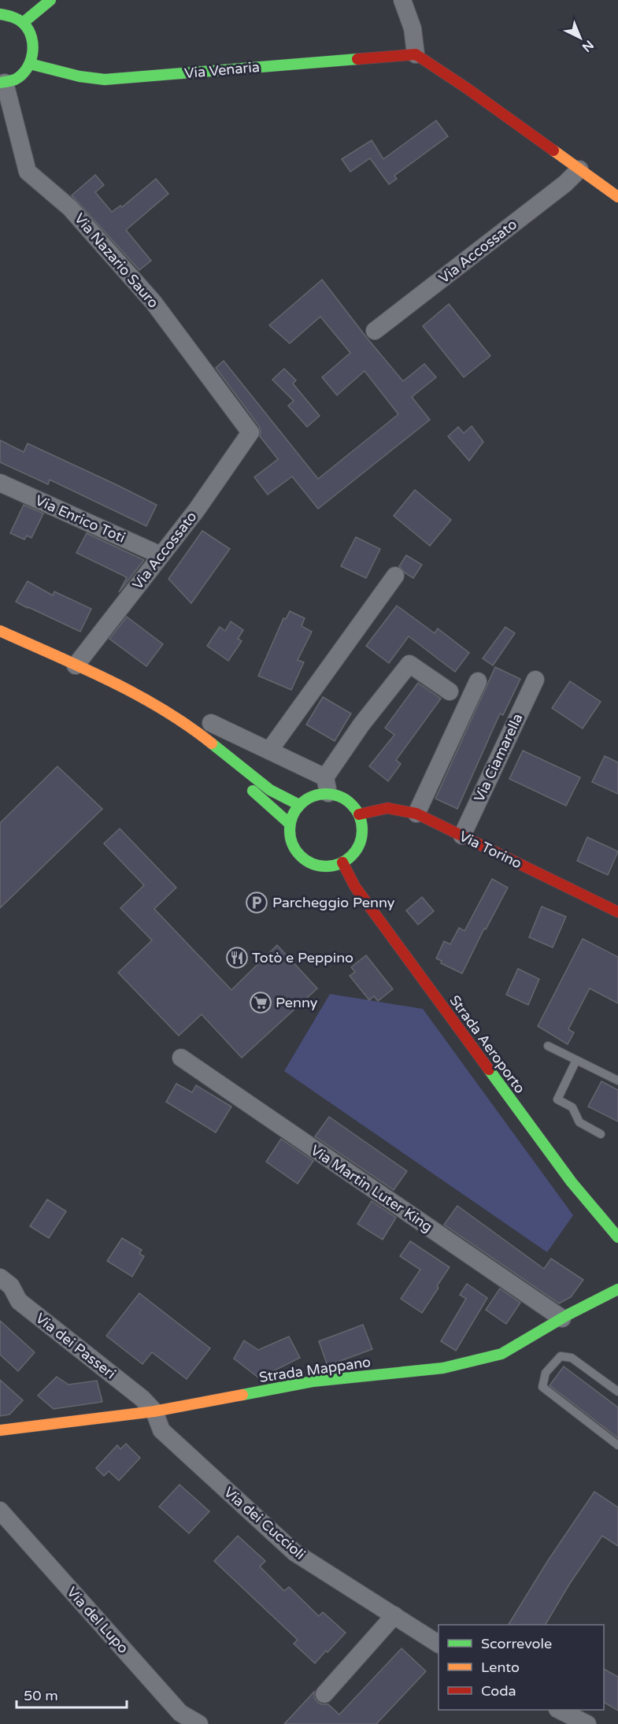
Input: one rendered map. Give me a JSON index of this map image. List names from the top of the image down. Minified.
{"streets":{"street":["Via Venaria","Via Accossato","Via Nazario Sauro","Via Enrico Toti","Via Ciamarella","Via Torino","Strada Aeroporto","Via Martin Luter King","Via dei Passeri","Strada Mappano","Via dei Cuccioli","Via del Lupo"]},"crossings":[["Via Accossato","Via Nazario Sauro"],["Via Accossato","Via Enrico Toti"],["Via Ciamarella","Via Torino"],["Via Torino","Strada Aeroporto"],["Via Martin Luter King","Strada Mappano"],["Via dei Passeri","Strada Mappano"],["Via dei Passeri","Via dei Cuccioli"],["Strada Mappano","Via dei Cuccioli"]],"places":{"parking":["Parcheggio Penny"],"restaurant":["Totò e Peppino"],"supermarket":["Penny"]},"legend":["Scorrevole","Lento","Coda"],"scale_bar":"50 m","north":"bottom right"}
